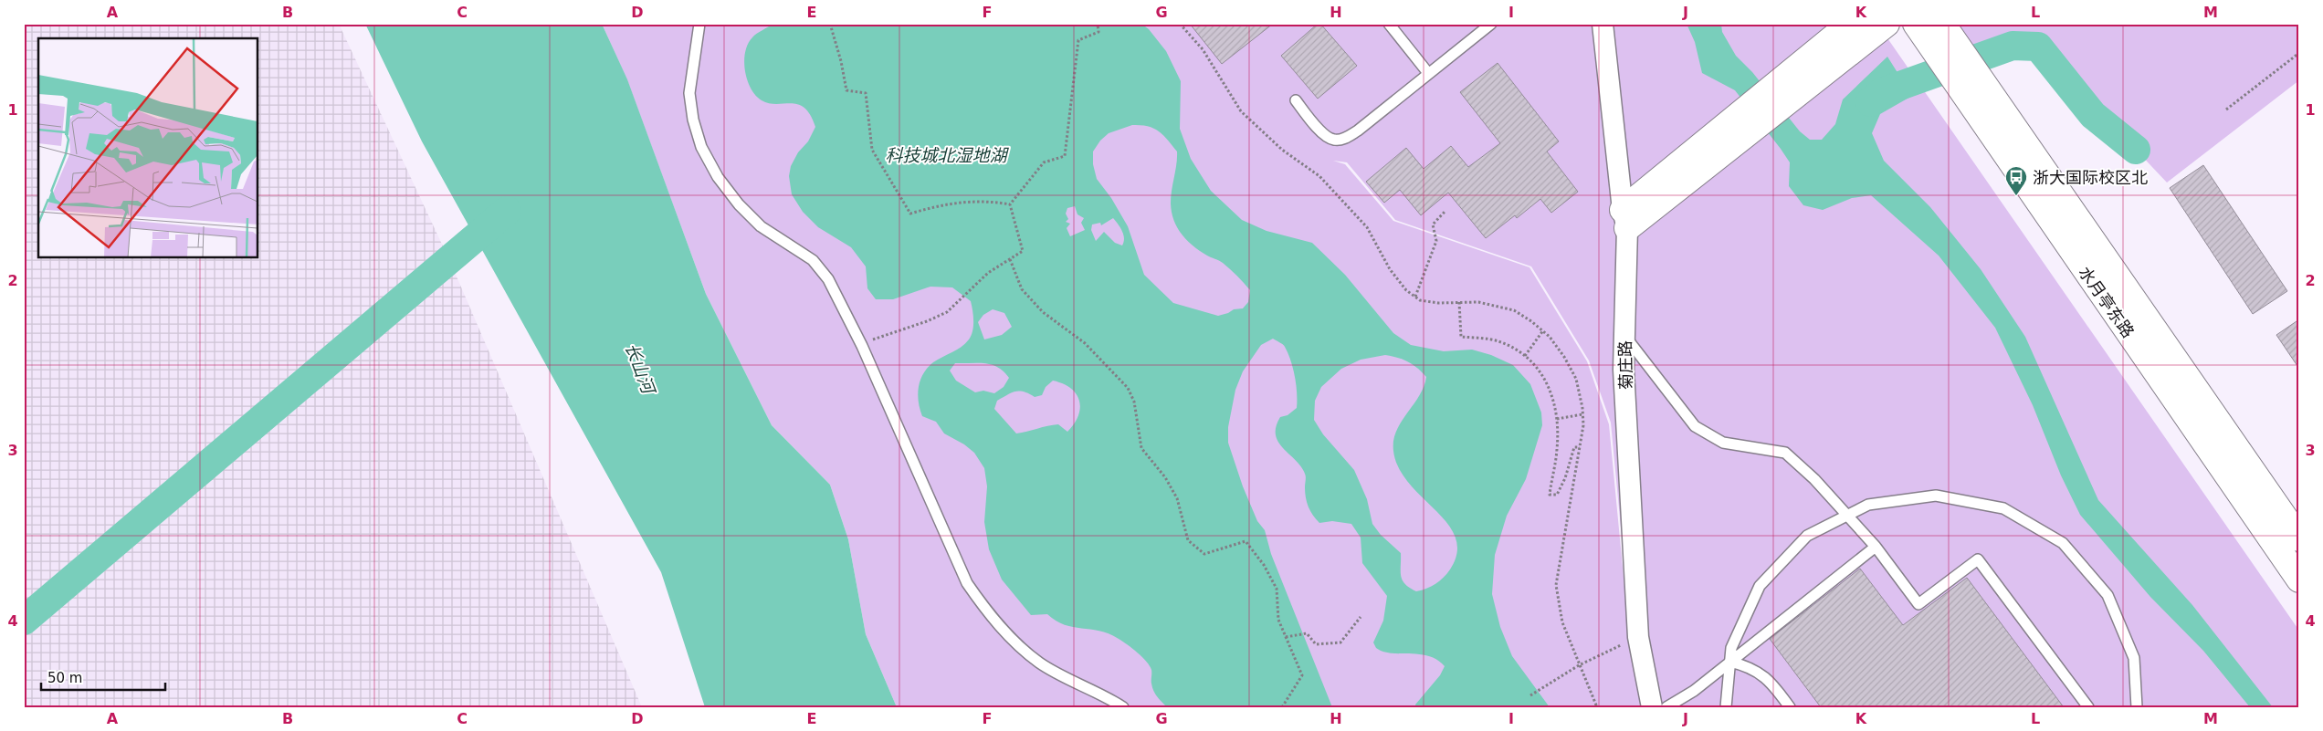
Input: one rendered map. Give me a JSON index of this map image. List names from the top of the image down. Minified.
{"streets":{"main road":["水月亭东路"],"street":["菊庄路"]},"water":["科技城北湿地湖","长山河"],"places":{"bus stop":["浙大国际校区北"]},"scale_bar":"50 m","grid":{"columns":["A","B","C","D","E","F","G","H","I","J","K","L","M"],"rows":["1","2","3","4"]}}
